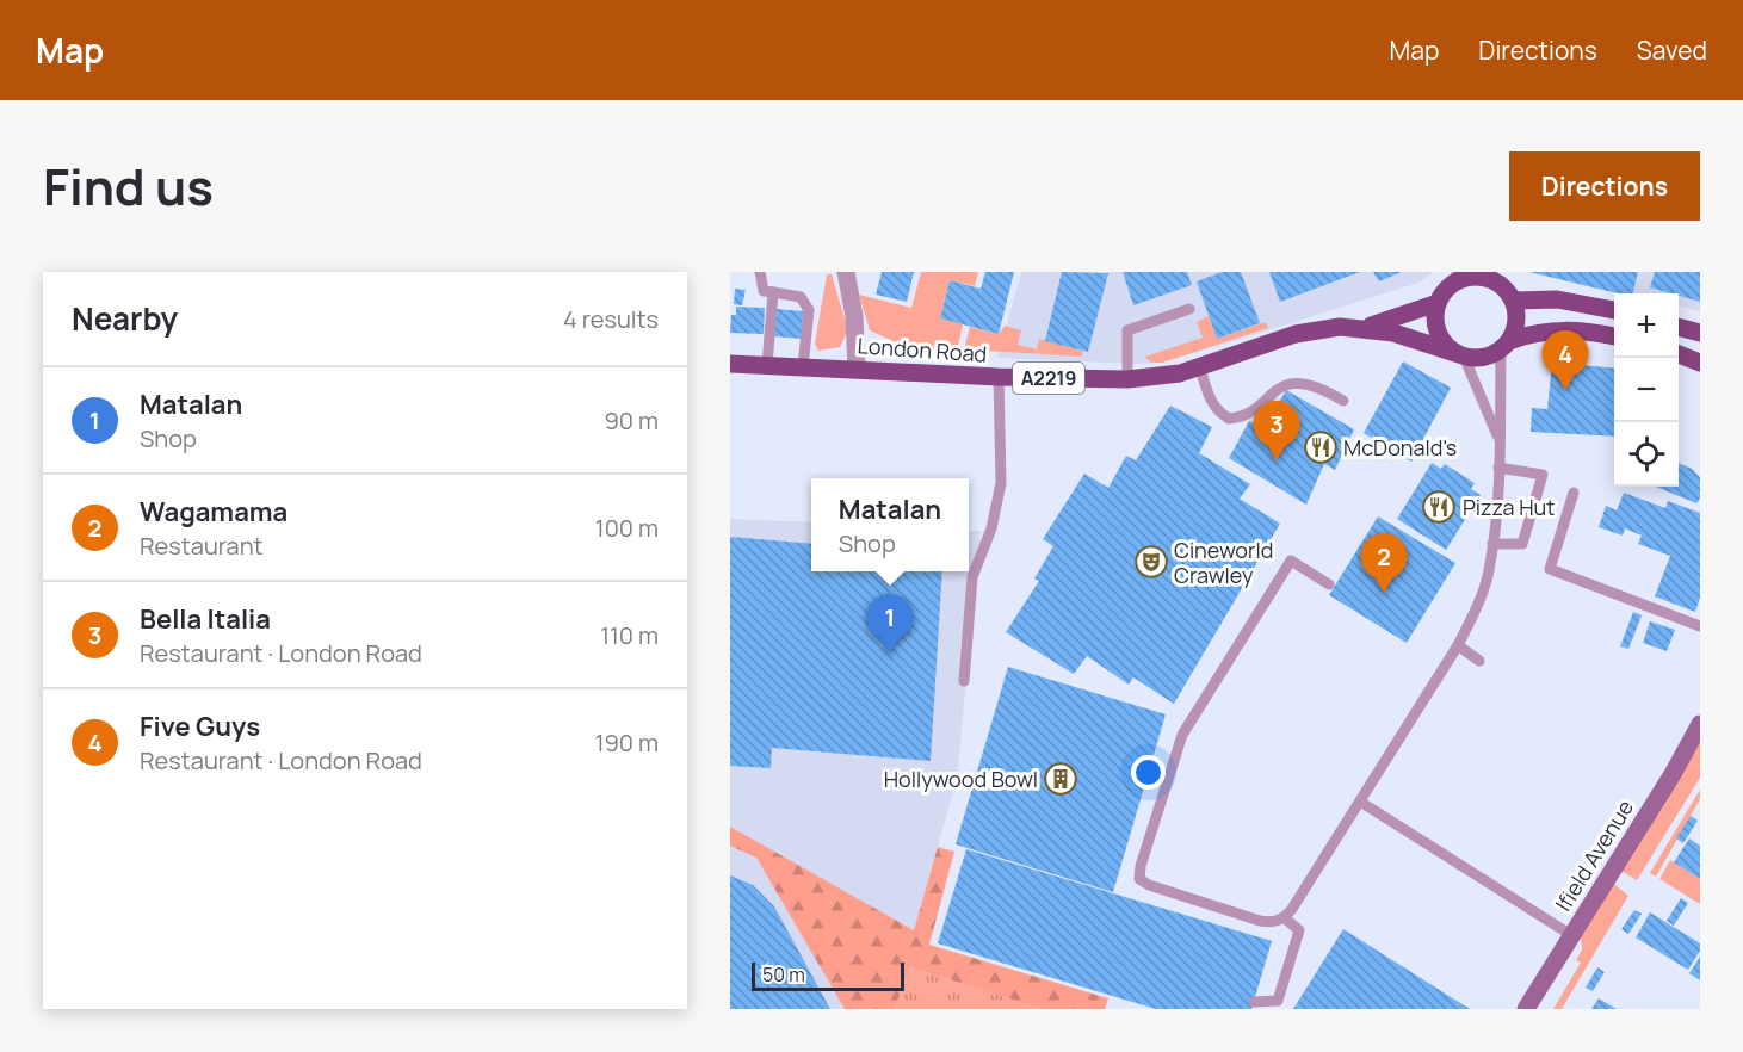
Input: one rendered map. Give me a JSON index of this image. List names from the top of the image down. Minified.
{"streets":{"main road":["London Road","A2219"],"street":["Ifield Avenue"]},"crossings":[["London Road","A2219"]],"places":{"restaurant":["McDonald's","Pizza Hut"],"theatre":["Cineworld Crawley"],"building":["Hollywood Bowl"]},"scale_bar":"50 m","page":{"header":"Map","nav":["Map","Directions","Saved"],"title":"Find us","buttons":"Directions","heading":["Nearby","4 results"],"map_buttons":["+","−"],"pins":["4","3","2","1"],"list":[{"mark":"1","name":"Matalan","note":"Shop","value":"90 m"},{"mark":"2","name":"Wagamama","note":"Restaurant","value":"100 m"},{"mark":"3","name":"Bella Italia","note":"Restaurant · London Road","value":"110 m"},{"mark":"4","name":"Five Guys","note":"Restaurant · London Road","value":"190 m"}],"popup":["Matalan","Shop"],"scale":"50 m"}}
